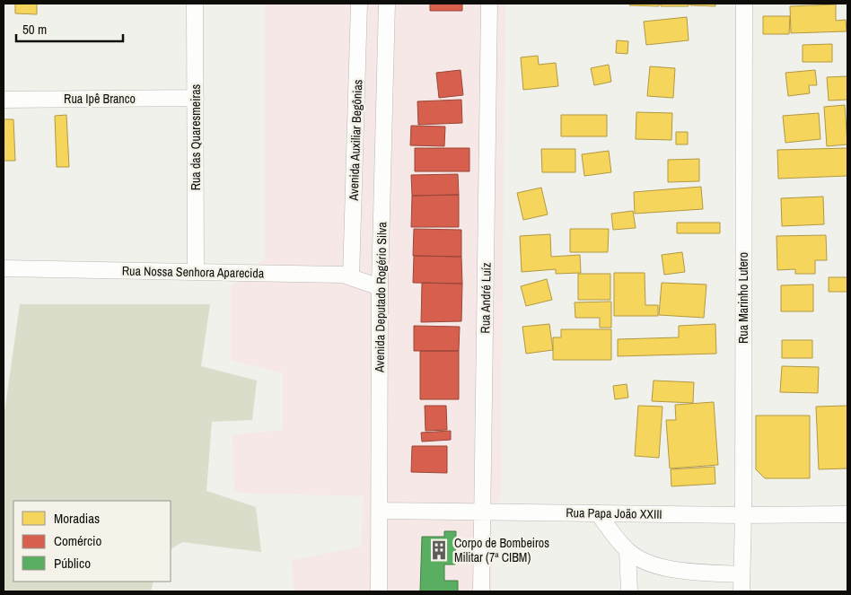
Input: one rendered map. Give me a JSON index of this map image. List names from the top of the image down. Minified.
{"streets":{"street":["Rua Ipê Branco","Rua das Quaresmeiras","Avenida Auxiliar Begônias","Rua Nossa Senhora Aparecida","Avenida Deputado Rogério Silva","Rua André Luíz","Rua Marinho Lutero","Rua Papa João XXIII"]},"crossings":[["Rua Ipê Branco","Rua das Quaresmeiras"],["Rua das Quaresmeiras","Rua Nossa Senhora Aparecida"],["Avenida Auxiliar Begônias","Rua Nossa Senhora Aparecida"],["Rua Nossa Senhora Aparecida","Avenida Deputado Rogério Silva"],["Avenida Deputado Rogério Silva","Rua Papa João XXIII"],["Rua André Luíz","Rua Papa João XXIII"],["Rua Marinho Lutero","Rua Papa João XXIII"]],"places":{"building":["Corpo de Bombeiros Militar (7ª CIBM)"]},"legend":["Moradias","Comércio","Público"],"scale_bar":"50 m"}
